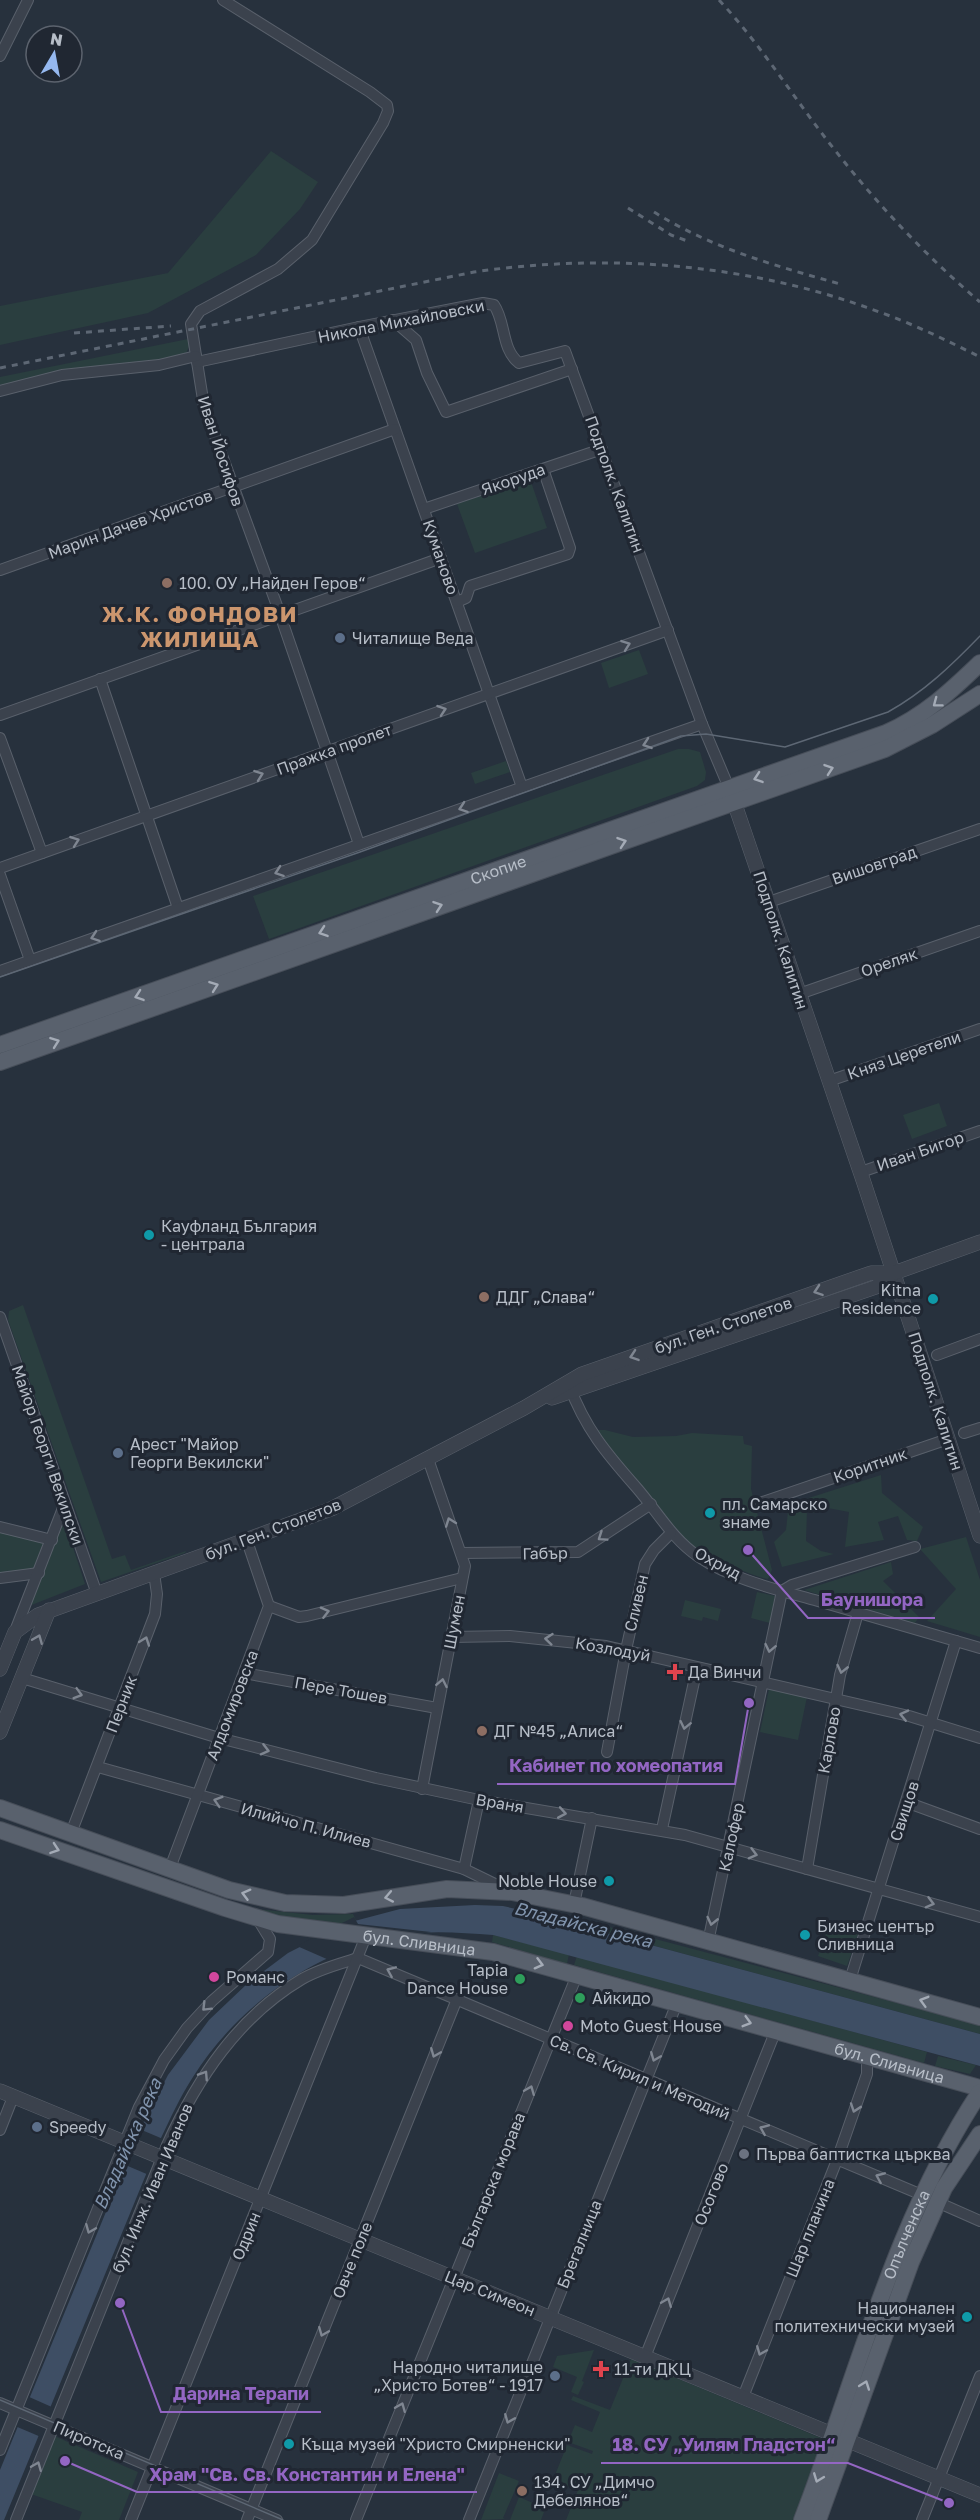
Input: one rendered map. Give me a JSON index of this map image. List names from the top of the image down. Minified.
{"streets":{"main road":["Скопие","бул. Сливница","Опълченска"],"street":["Никола Михайловски","Иван Йосифов","Якоруда","Подполк. Калитин","Марин Дачев Христов","Куманово","Пражка пролет","Вишовград","Ореляк","Княз Церетели","Иван Бигор","бул. Ген. Столетов","Майор Георги Векилски","Коритник","Габър","Охрид","Сливен","Шумен","Козлодуй","Пере Тошев","Перник","Алдомировска","Карлово","Враня","Свищов","Илийчо П. Илиев","Калофер","Св. Св. Кирил и Методий","Българска морава","бул. Инж. Иван Иванов","Осогово","Шар планина","Одрин","Брегалница","Овче поле","Цар Симеон","Пиротска"]},"crossings":[["Никола Михайловски","Иван Йосифов"],["Никола Михайловски","Подполк. Калитин"],["Никола Михайловски","Куманово"],["Иван Йосифов","Марин Дачев Христов"],["Иван Йосифов","Пражка пролет"],["Якоруда","Подполк. Калитин"],["Якоруда","Куманово"],["Подполк. Калитин","Пражка пролет"],["Подполк. Калитин","Вишовград"],["Подполк. Калитин","Скопие"],["Подполк. Калитин","Ореляк"],["Подполк. Калитин","Княз Церетели"],["Подполк. Калитин","Иван Бигор"],["Подполк. Калитин","бул. Ген. Столетов"],["Подполк. Калитин","Коритник"],["Марин Дачев Христов","Куманово"],["Куманово","Пражка пролет"],["бул. Ген. Столетов","Майор Георги Векилски"],["бул. Ген. Столетов","Охрид"],["бул. Ген. Столетов","Шумен"],["бул. Ген. Столетов","Перник"],["Габър","Охрид"],["Габър","Шумен"],["Охрид","Сливен"],["Охрид","Карлово"],["Охрид","Свищов"],["Охрид","Калофер"],["Сливен","Козлодуй"],["Шумен","Козлодуй"],["Шумен","Пере Тошев"],["Шумен","Враня"],["Козлодуй","Карлово"],["Козлодуй","Свищов"],["Козлодуй","Калофер"],["Пере Тошев","Алдомировска"],["Перник","Враня"],["Перник","Илийчо П. Илиев"],["Перник","бул. Сливница"],["Алдомировска","Враня"],["Алдомировска","Илийчо П. Илиев"],["Алдомировска","бул. Сливница"],["Карлово","Враня"],["Враня","Свищов"],["Враня","Калофер"],["Свищов","бул. Сливница"],["Илийчо П. Илиев","бул. Сливница"],["Калофер","бул. Сливница"],["бул. Сливница","Св. Св. Кирил и Методий"],["бул. Сливница","Българска морава"],["бул. Сливница","бул. Инж. Иван Иванов"],["бул. Сливница","Осогово"],["бул. Сливница","Шар планина"],["бул. Сливница","Одрин"],["бул. Сливница","Брегалница"],["Св. Св. Кирил и Методий","Българска морава"],["Св. Св. Кирил и Методий","бул. Инж. Иван Иванов"],["Св. Св. Кирил и Методий","Осогово"],["Св. Св. Кирил и Методий","Шар планина"],["Св. Св. Кирил и Методий","Опълченска"],["Св. Св. Кирил и Методий","Одрин"],["Св. Св. Кирил и Методий","Брегалница"],["Св. Св. Кирил и Методий","Овче поле"],["Българска морава","Цар Симеон"],["бул. Инж. Иван Иванов","Одрин"],["бул. Инж. Иван Иванов","Цар Симеон"],["бул. Инж. Иван Иванов","Пиротска"],["Осогово","Цар Симеон"],["Шар планина","Цар Симеон"],["Опълченска","Цар Симеон"],["Одрин","Цар Симеон"],["Одрин","Пиротска"],["Брегалница","Цар Симеон"],["Овче поле","Цар Симеон"],["Овче поле","Пиротска"]],"one_way":["Пражка пролет","Габър","Шумен","Козлодуй","Перник","Враня","Илийчо П. Илиев","Калофер","Св. Св. Кирил и Методий","Българска морава","Осогово","Шар планина","Брегалница","Овче поле"],"districts":["Ж.К. ФОНДОВИ ЖИЛИЩА"],"water":["Владайска река"],"places":{"other":["100. ОУ „Найден Геров“","Читалище Веда","Кауфланд България - централа","ДДГ „Слава“","Kitna Residence","Арест \"Майор Георги Векилски\"","пл. Самарско знаме","Баунишора","Кабинет по хомеопатия","ДГ №45 „Алиса“","Noble House","Бизнес център Сливница","Романс","Tapia Dance House","Айкидо","Moto Guest House","Speedy","Първа баптистка църква","Дарина Терапи","Национален политехнически музей","Народно читалище „Христо Ботев“ - 1917","Къща музей \"Христо Смирненски\"","Храм \"Св. Св. Константин и Елена\"","134. СУ „Димчо Дебелянов“","18. СУ „Уилям Гладстон“"],"health":["Да Винчи","11-ти ДКЦ"]},"north":"top"}
